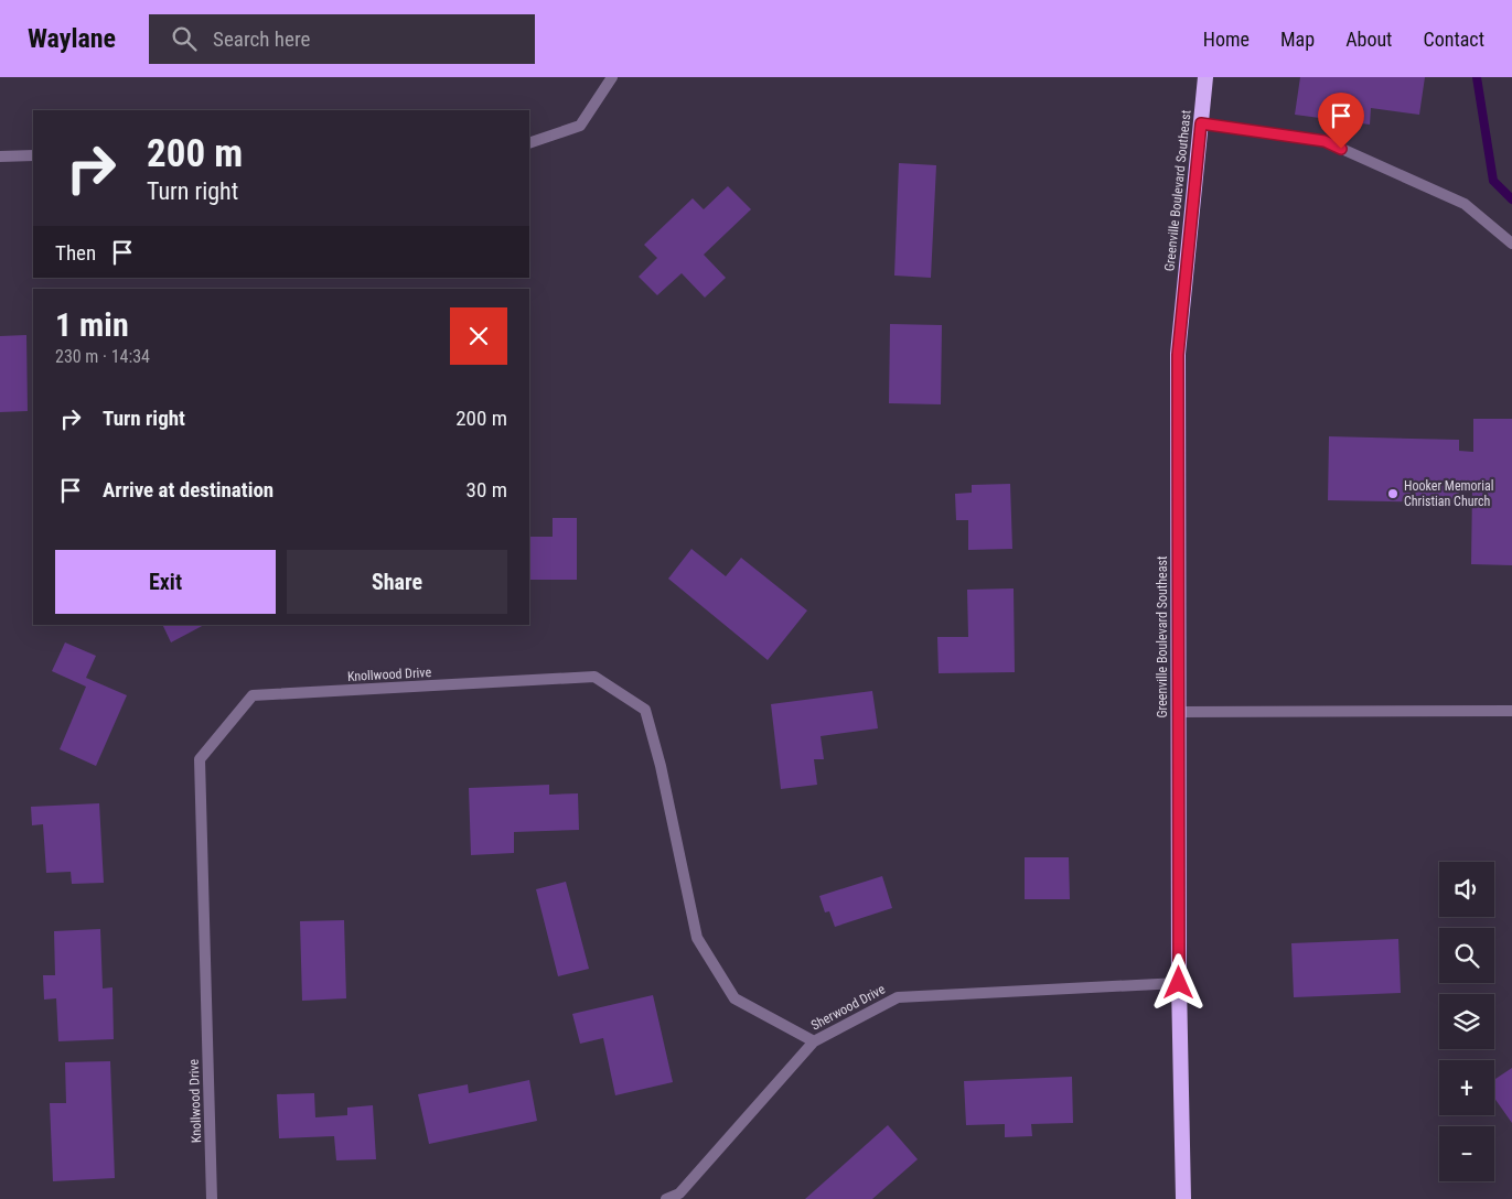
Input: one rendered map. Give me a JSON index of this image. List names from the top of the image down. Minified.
{"streets":{"highway":["Greenville Boulevard Southeast"],"street":["Knollwood Drive","Sherwood Drive"]},"crossings":[["Greenville Boulevard Southeast","Sherwood Drive"],["Knollwood Drive","Sherwood Drive"]],"places":["Hooker Memorial Christian Church"],"page":{"header":"Waylane","search":"Search here","nav":["Home","Map","About","Contact"],"turn":["200 m","Turn right"],"then":"Then","heading":["1 min","230 m · 14:34"],"list":[{"name":"Turn right","value":"200 m"},{"name":"Arrive at destination","value":"30 m"}],"buttons":["Exit","Share"],"map_buttons":["+","−"]}}
